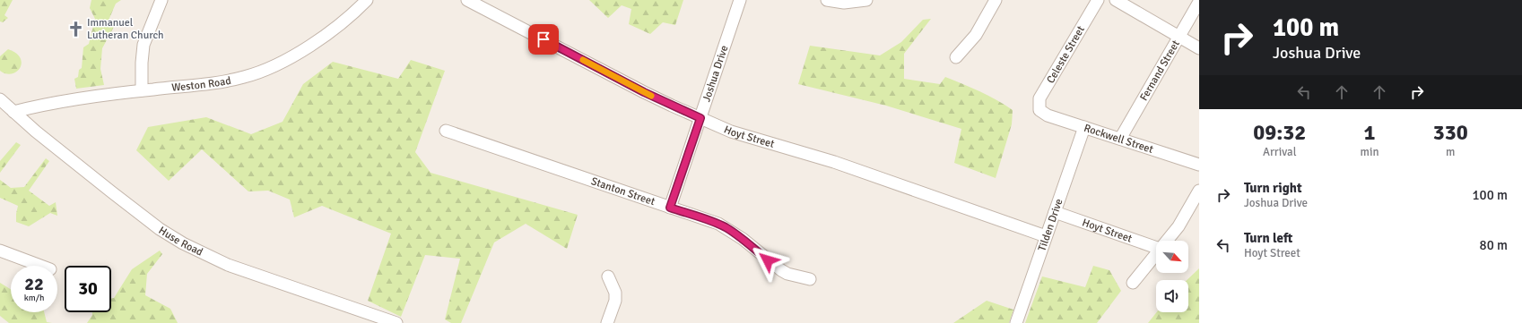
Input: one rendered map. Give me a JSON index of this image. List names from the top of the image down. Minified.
{"streets":{"street":["Celeste Street","Fernand Street","Joshua Drive","Weston Road","Hoyt Street","Rockwell Street","Stanton Street","Tilden Drive","Huse Road"]},"crossings":[["Celeste Street","Rockwell Street"],["Fernand Street","Rockwell Street"],["Joshua Drive","Hoyt Street"],["Joshua Drive","Stanton Street"],["Weston Road","Huse Road"],["Hoyt Street","Tilden Drive"],["Rockwell Street","Tilden Drive"]],"places":{"church":["Immanuel Lutheran Church"]},"north":"bottom right","page":{"turn":["100 m","Joshua Drive"],"eta":["09:32","Arrival","1","min","330","m"],"list":[{"name":"Turn right","note":"Joshua Drive","value":"100 m"},{"name":"Turn left","note":"Hoyt Street","value":"80 m"}],"speed":"22 km/h","limit":"30"}}
